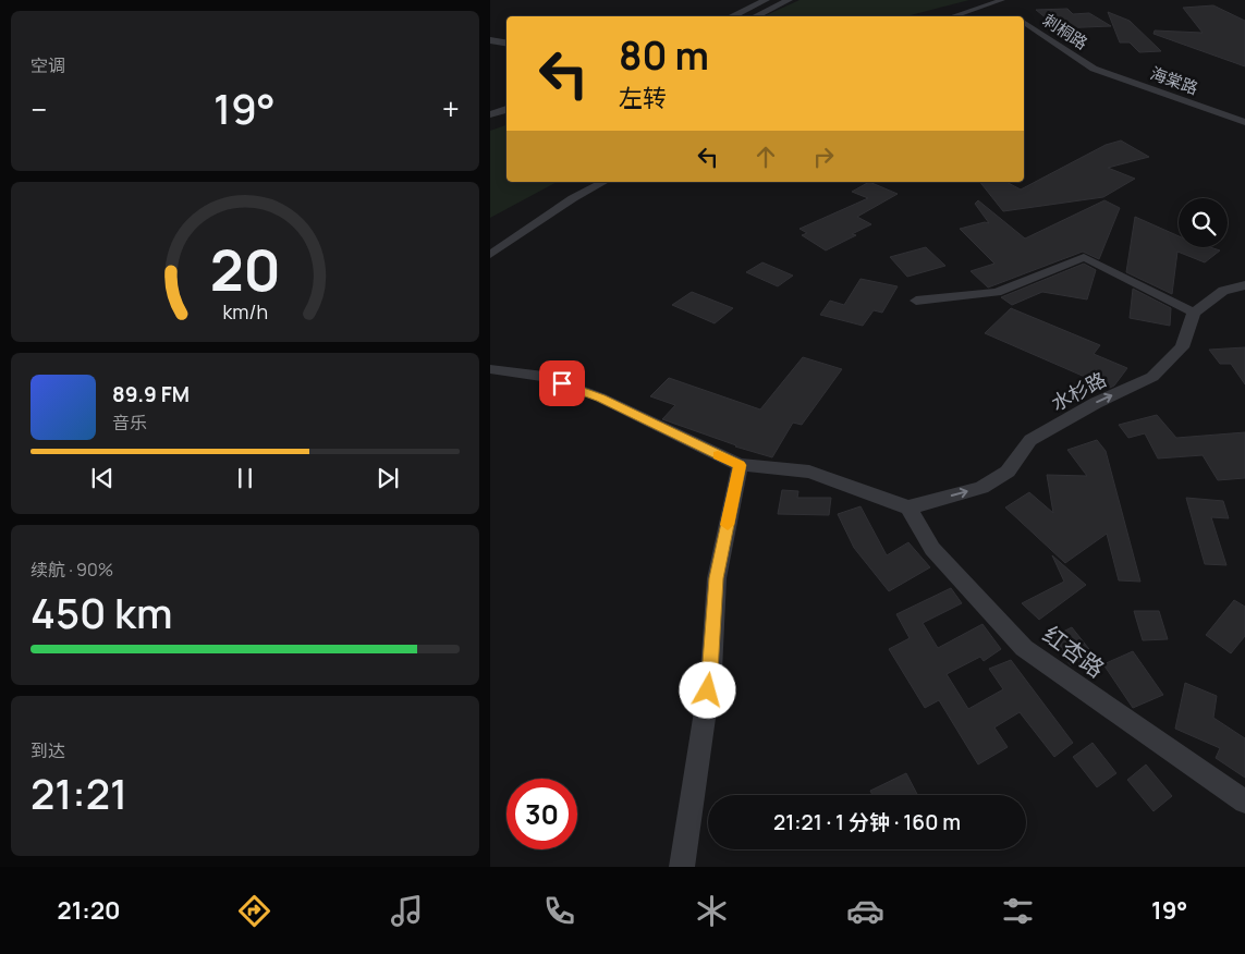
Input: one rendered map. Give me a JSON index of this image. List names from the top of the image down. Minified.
{"streets":{"street":["刺桐路","海棠路","水杉路","红杏路"]},"crossings":[["刺桐路","海棠路"],["水杉路","红杏路"]],"one_way":["水杉路"],"page":{"tile":["空调",["续航 · 90%","450 km"],["到达","21:21"]],"turn":["80 m","左转"],"heat":["−","19°","+"],"song":["89.9 FM","音乐"],"limit":"30","trip":"21:21 · 1 分钟 · 160 m","tabs":["21:20","19°"],"gauge":["20","km/h"]}}
